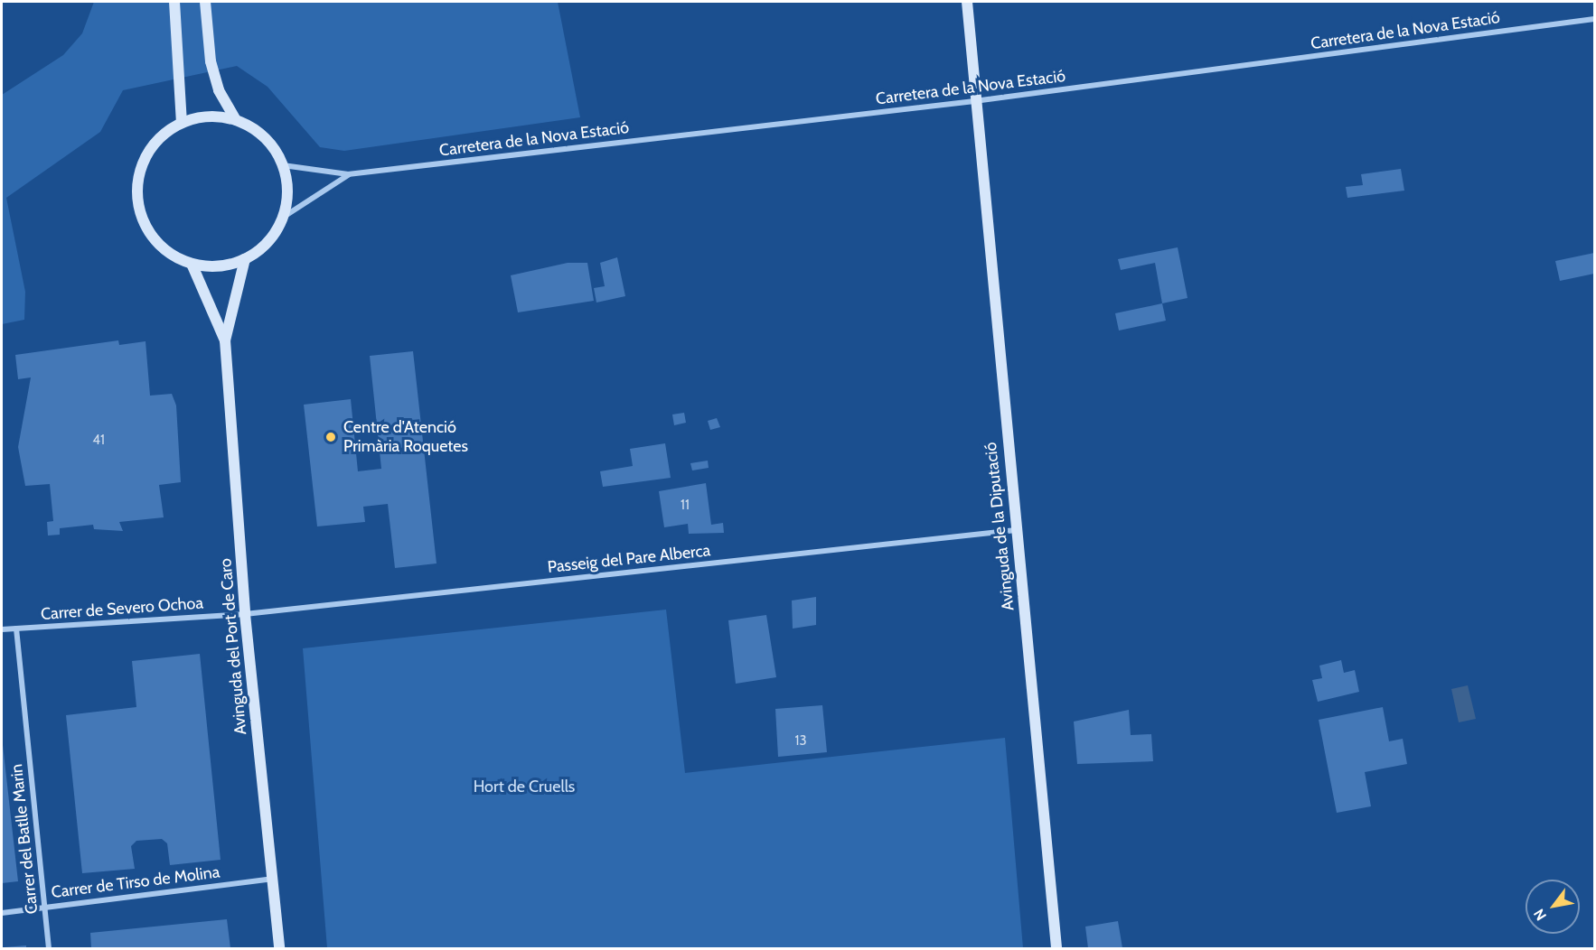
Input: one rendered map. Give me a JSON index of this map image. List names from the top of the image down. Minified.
{"streets":{"street":["Carretera de la Nova Estació","Avinguda de la Diputació","Passeig del Pare Alberca","Carrer de Severo Ochoa","Avinguda del Port de Caro","Carrer del Batlle Marin","Carrer de Tirso de Molina"]},"crossings":[["Carretera de la Nova Estació","Avinguda de la Diputació"],["Carretera de la Nova Estació","Avinguda del Port de Caro"],["Avinguda de la Diputació","Passeig del Pare Alberca"],["Passeig del Pare Alberca","Carrer de Severo Ochoa"],["Passeig del Pare Alberca","Avinguda del Port de Caro"],["Carrer de Severo Ochoa","Avinguda del Port de Caro"],["Carrer de Severo Ochoa","Carrer del Batlle Marin"],["Avinguda del Port de Caro","Carrer de Tirso de Molina"],["Carrer del Batlle Marin","Carrer de Tirso de Molina"]],"parks":["Hort de Cruells"],"places":["Centre d'Atenció Primària Roquetes"],"house_numbers":["41","11","13"],"north":"bottom left"}
